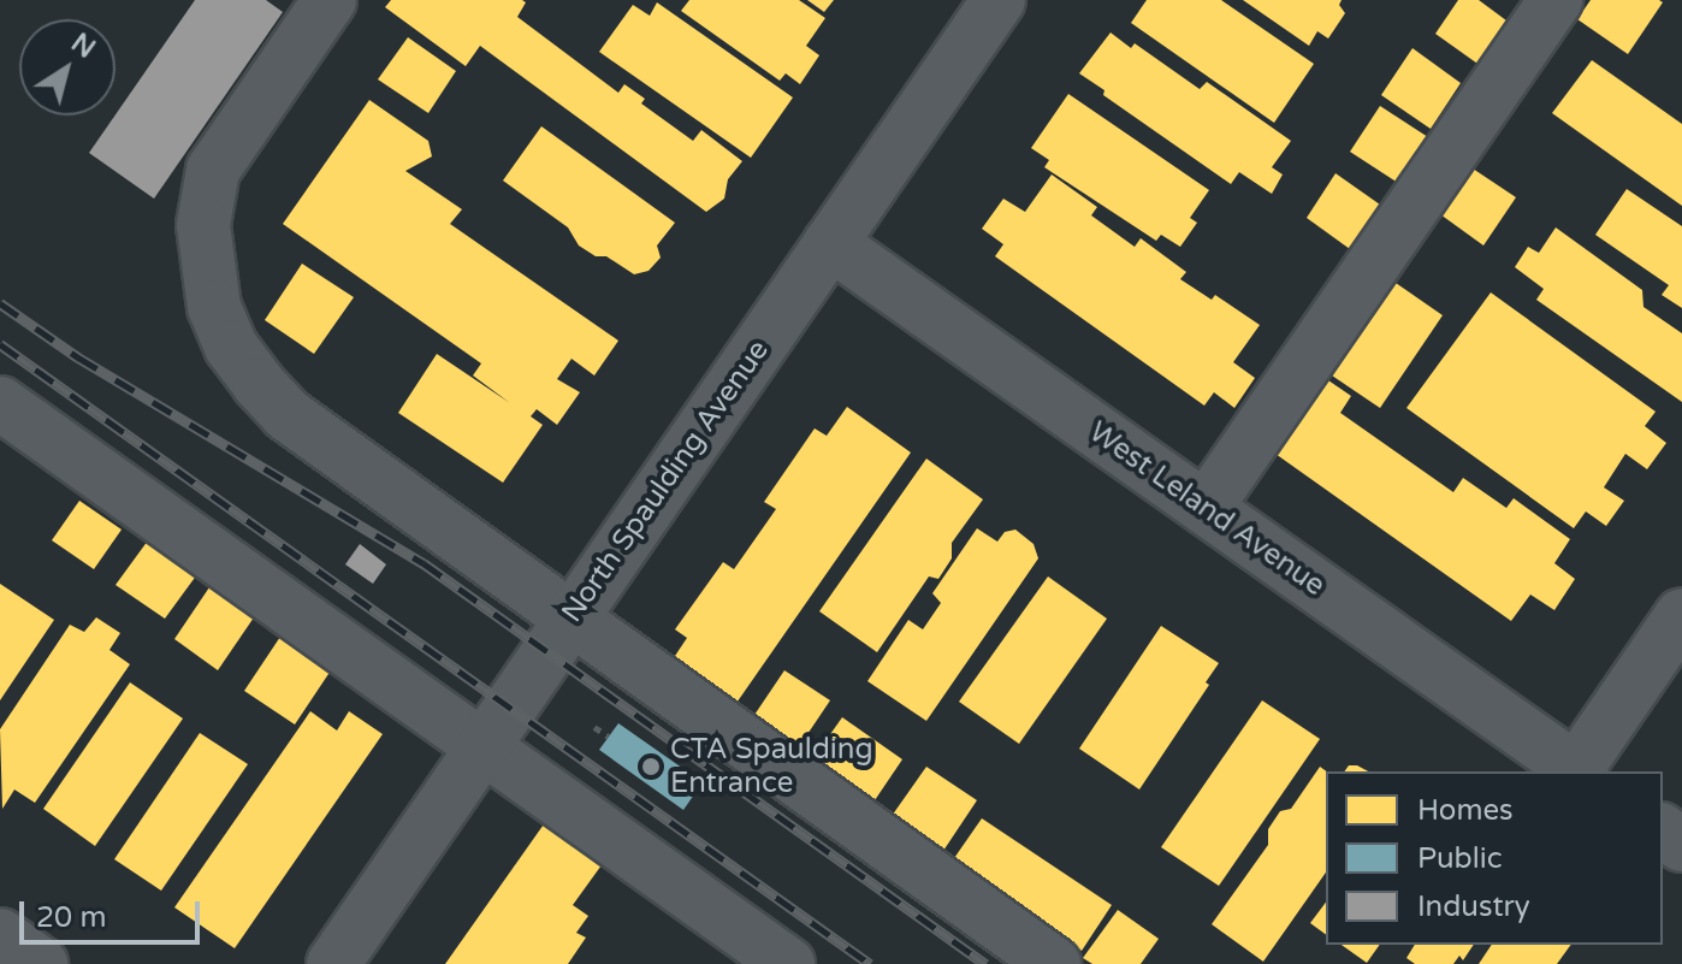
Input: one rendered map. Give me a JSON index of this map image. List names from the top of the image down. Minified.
{"streets":{"street":["North Spaulding Avenue","West Leland Avenue"]},"crossings":[["North Spaulding Avenue","West Leland Avenue"]],"places":["CTA Spaulding Entrance"],"legend":["Homes","Public","Industry"],"scale_bar":"20 m","north":"top right"}
